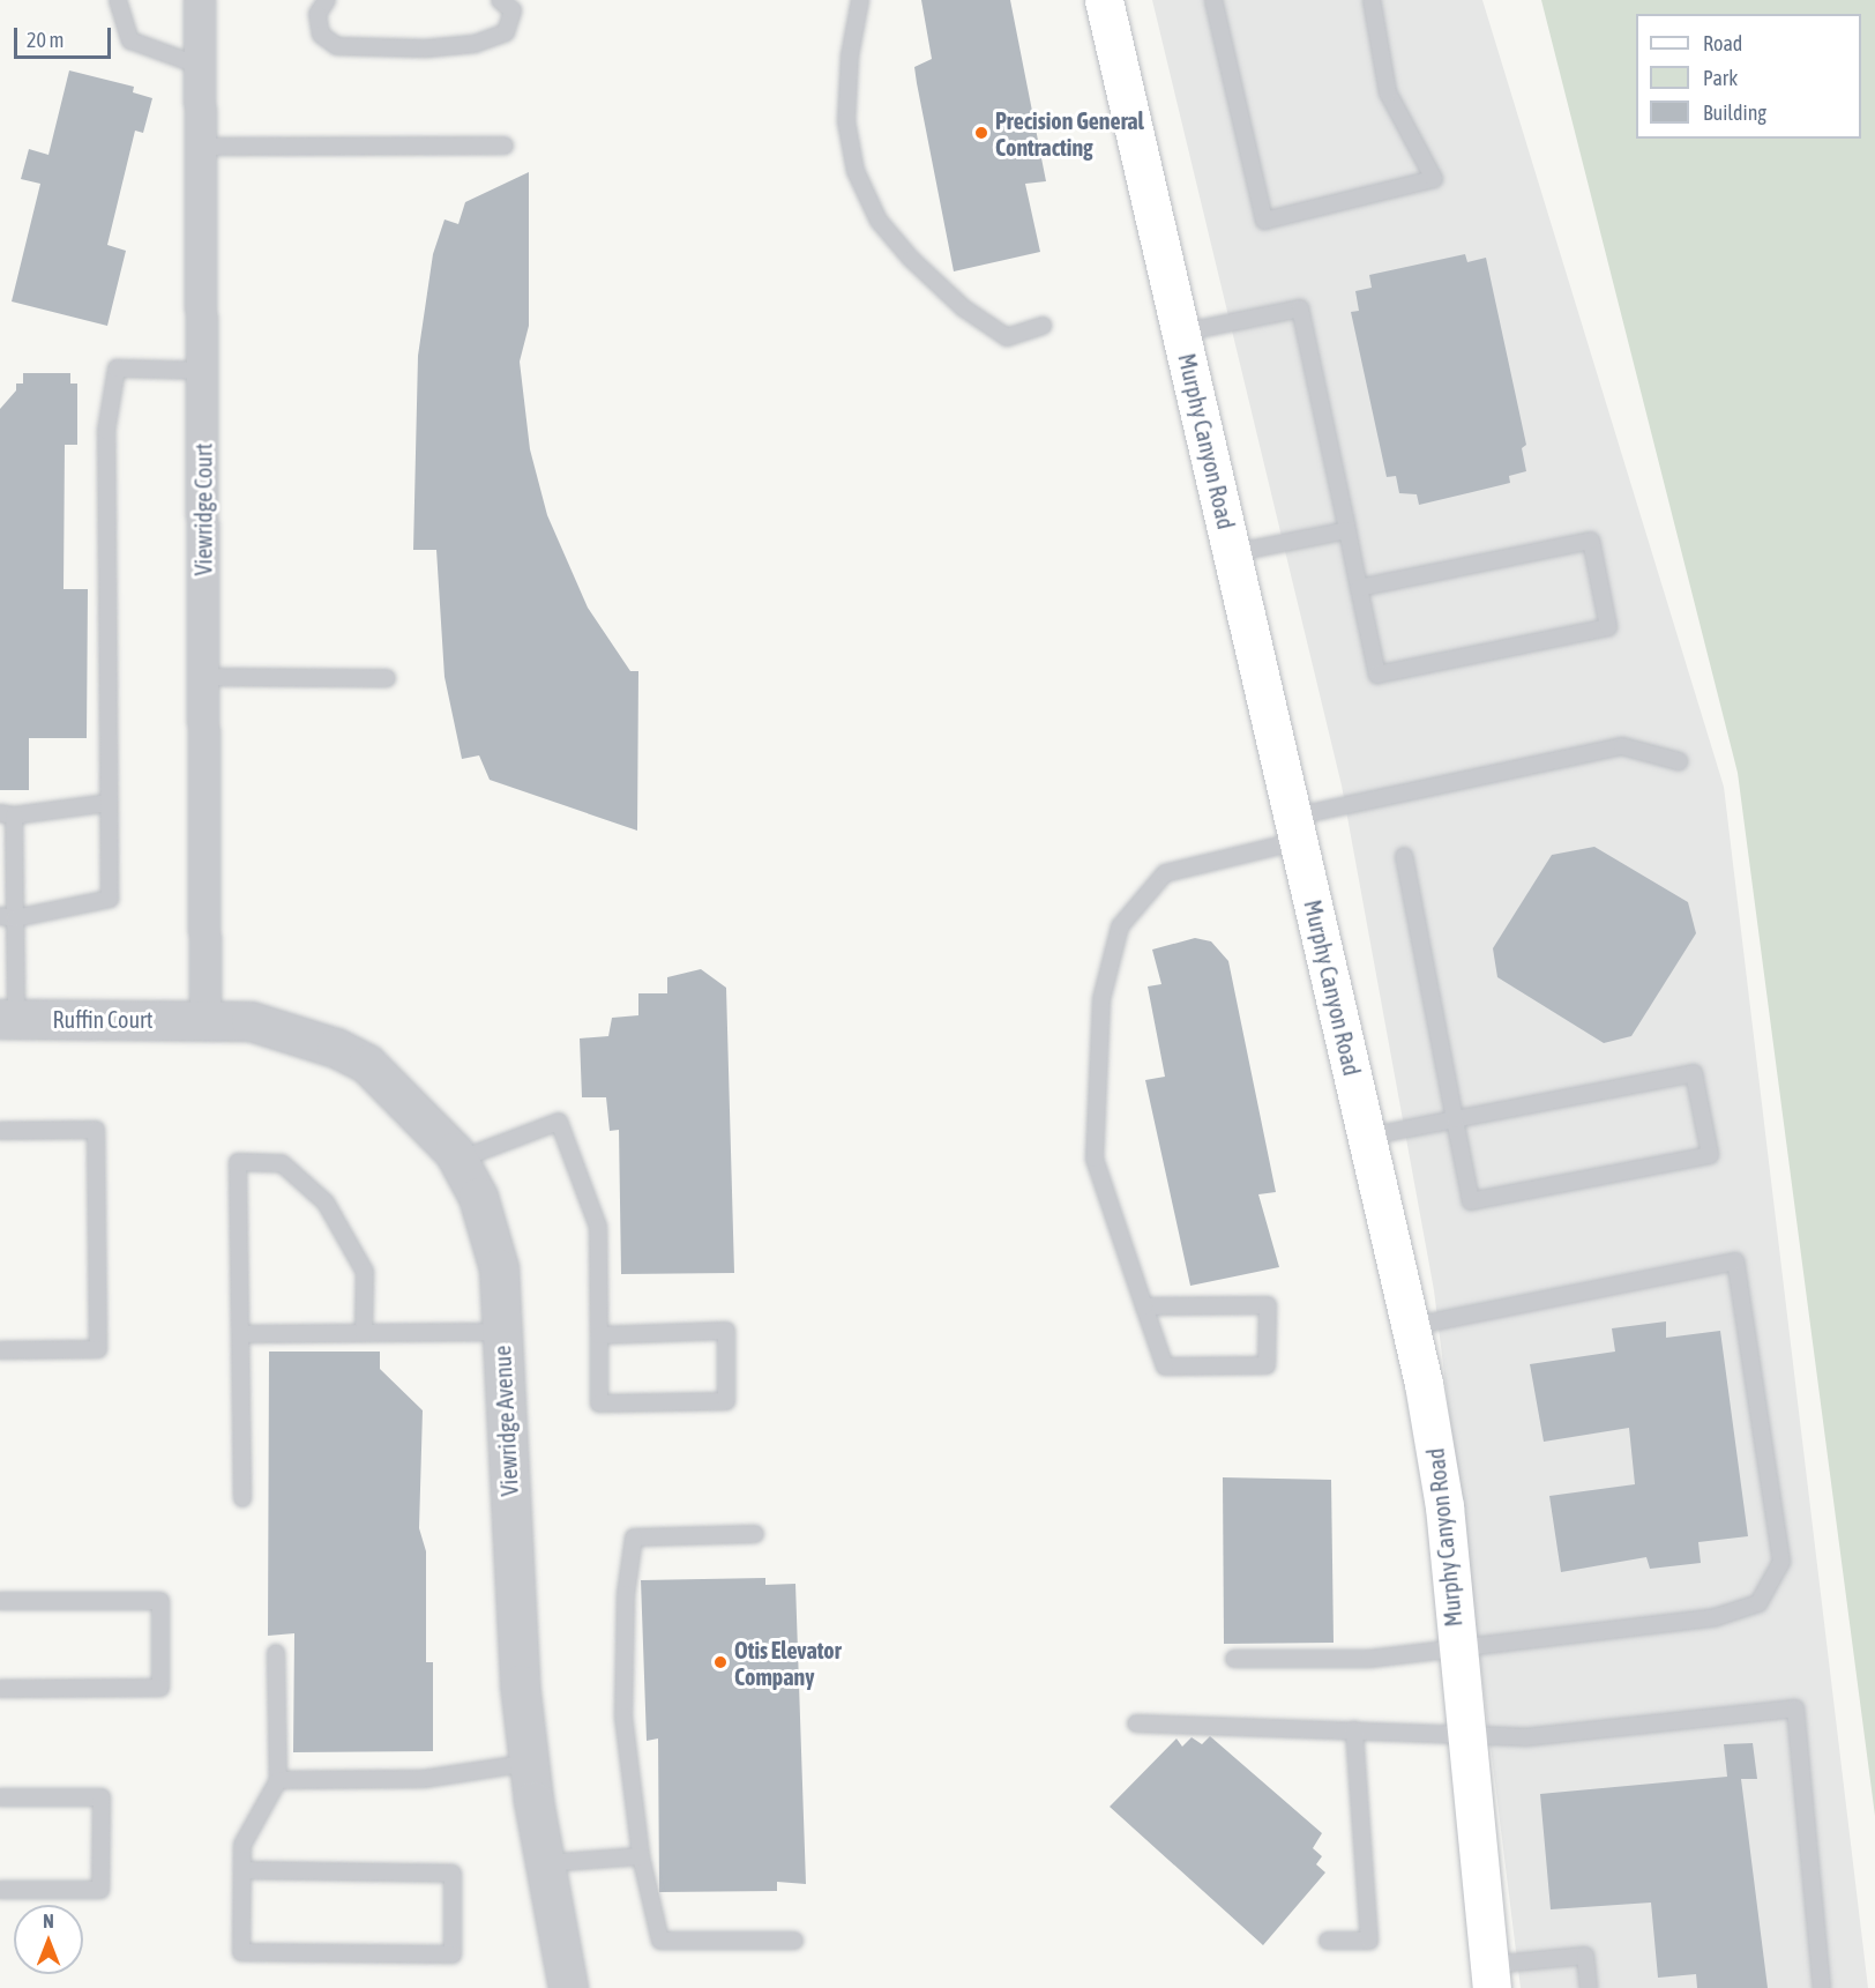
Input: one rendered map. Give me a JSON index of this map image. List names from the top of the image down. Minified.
{"streets":{"main road":["Murphy Canyon Road"],"street":["Viewridge Court","Ruffin Court","Viewridge Avenue"]},"crossings":[["Viewridge Court","Ruffin Court"],["Viewridge Court","Viewridge Avenue"],["Ruffin Court","Viewridge Avenue"]],"places":["Precision General Contracting","Otis Elevator Company"],"legend":["Road","Park","Building"],"scale_bar":"20 m","north":"top"}
